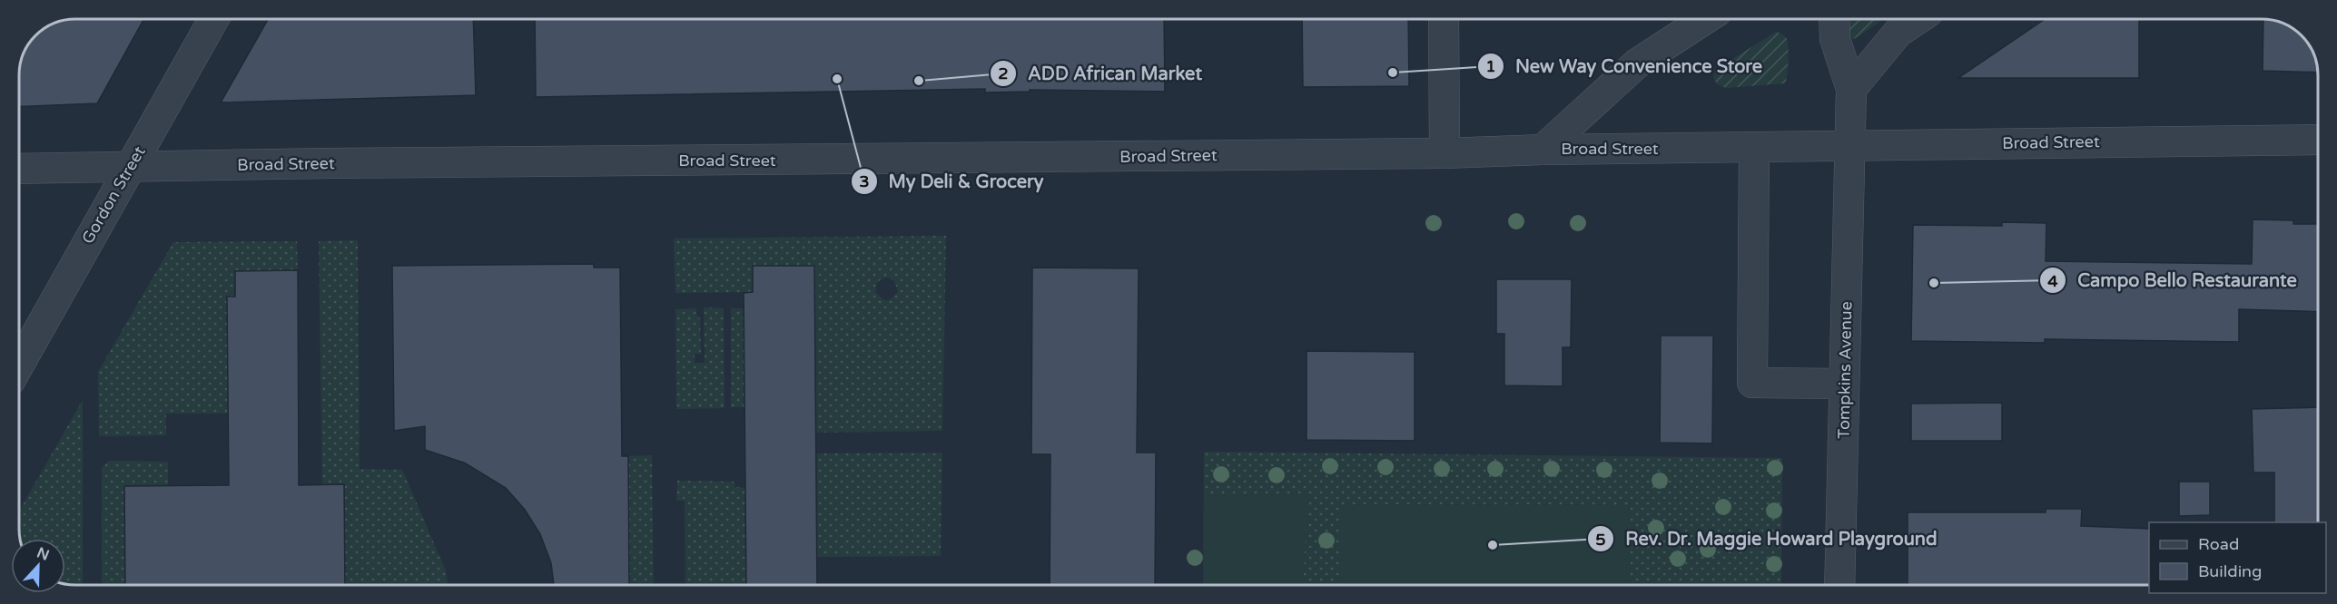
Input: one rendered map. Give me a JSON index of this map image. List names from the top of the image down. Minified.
{"streets":{"street":["Broad Street","Gordon Street","Tompkins Avenue"]},"crossings":[["Broad Street","Gordon Street"],["Broad Street","Tompkins Avenue"]],"places":["New Way Convenience Store","My Deli & Grocery","ADD African Market","Campo Bello Restaurante","Rev. Dr. Maggie Howard Playground"],"legend":["Road","Building"],"north":"top"}
